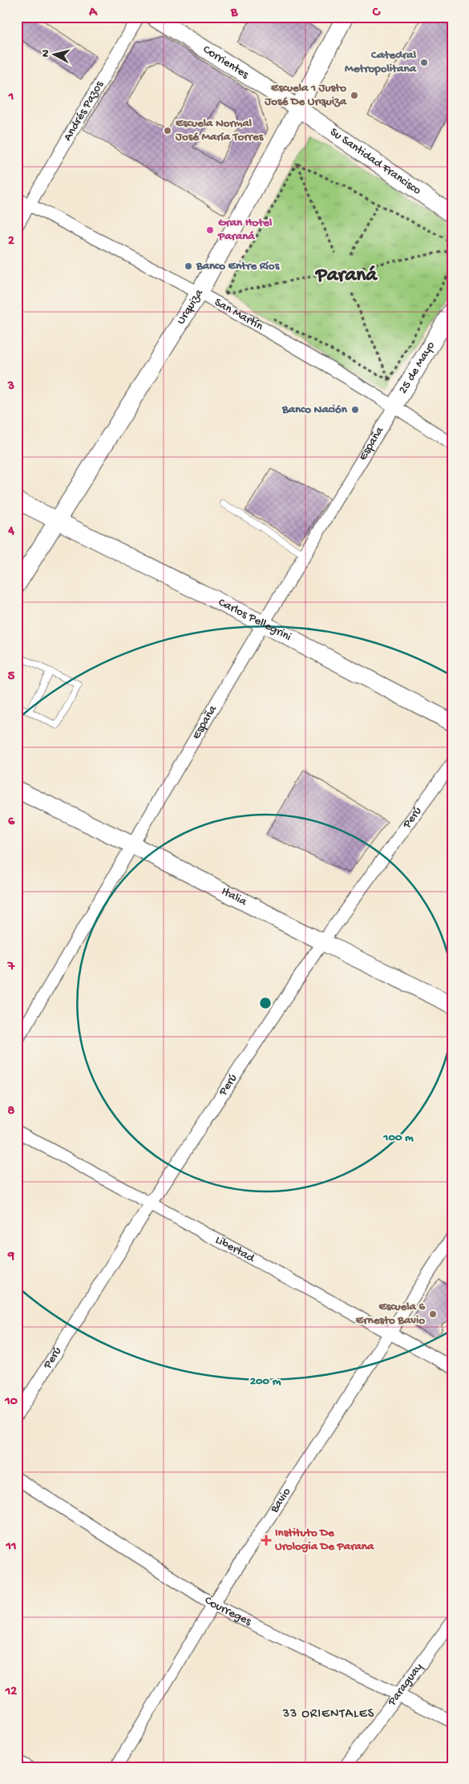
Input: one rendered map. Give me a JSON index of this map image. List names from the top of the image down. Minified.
{"streets":{"street":["Corrientes","Andrés Pazos","Su Santidad Francisco","Urquiza","San Martín","25 de Mayo","España","Carlos Pellegrini","Perú","Italia","Libertad","Bavio","Courreges","Paraguay"]},"crossings":[["Corrientes","Su Santidad Francisco"],["Corrientes","Urquiza"],["Andrés Pazos","San Martín"],["Su Santidad Francisco","Urquiza"],["Urquiza","San Martín"],["Urquiza","Carlos Pellegrini"],["San Martín","25 de Mayo"],["San Martín","España"],["25 de Mayo","España"],["España","Carlos Pellegrini"],["España","Italia"],["Perú","Italia"],["Perú","Libertad"],["Libertad","Bavio"],["Bavio","Courreges"],["Courreges","Paraguay"]],"districts":["Paraná","33 ORIENTALES"],"places":{"other":["Catedral Metropolitana","Escuela 1 Justo José De Urquiza","Escuela Normal José María Torres","Gran Hotel Paraná","Banco Entre Ríos","Banco Nación","Escuela 6 Ernesto Bavio"],"health":["Instituto De Urologia De Parana"]},"north":"left","grid":{"columns":["A","B","C"],"rows":["1","2","3","4","5","6","7","8","9","10","11","12"]},"rings":["100 m","200 m"]}
